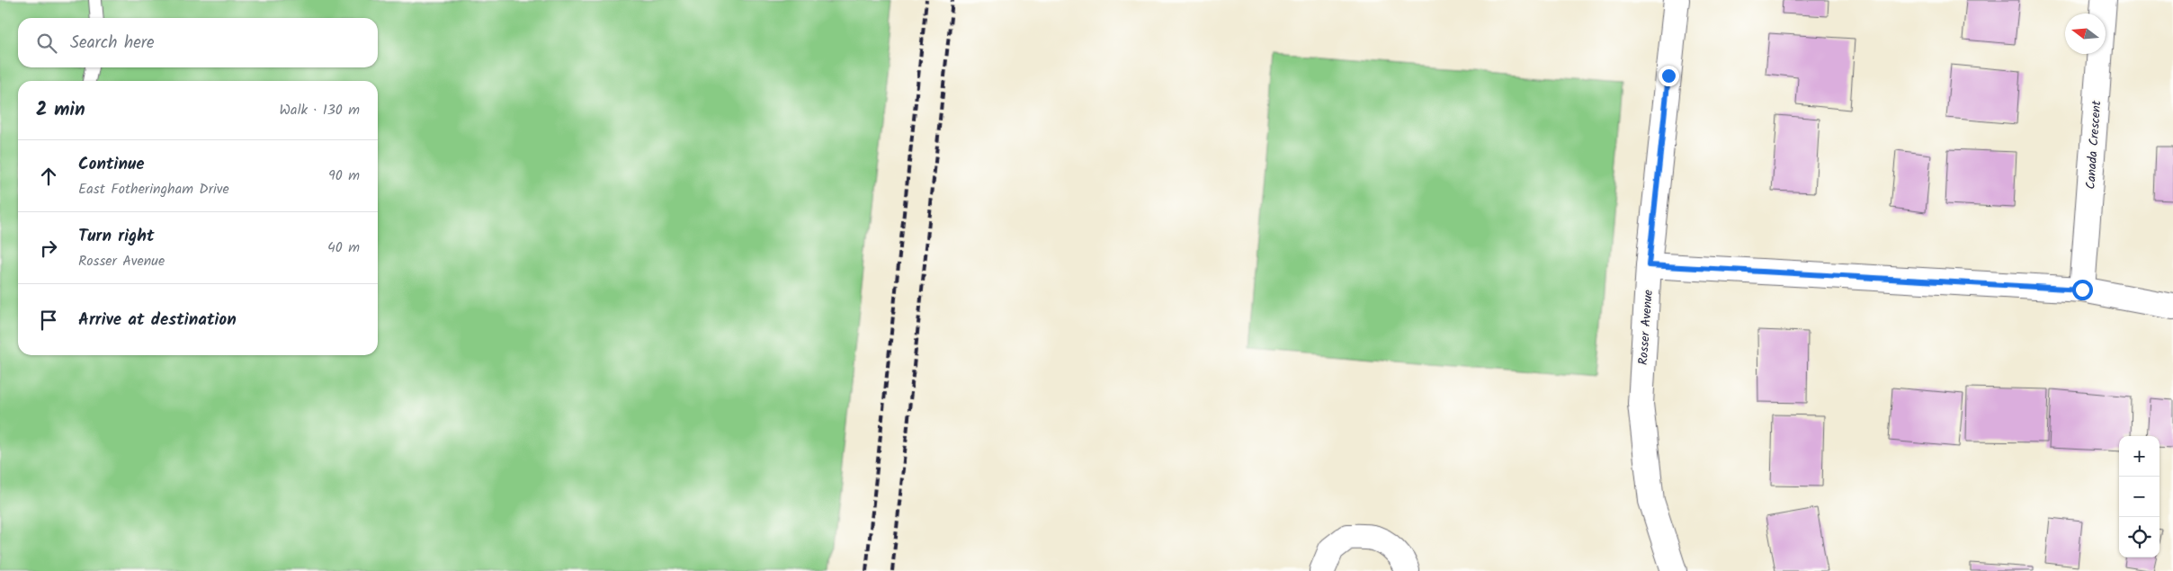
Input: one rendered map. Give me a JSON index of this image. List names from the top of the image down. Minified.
{"streets":{"street":["Canada Crescent","Rosser Avenue"]},"north":"left","page":{"search":"Search here","heading":["2 min","Walk · 130 m"],"list":[["Continue","East Fotheringham Drive","90 m"],["Turn right","Rosser Avenue","40 m"],"Arrive at destination"],"map_buttons":["+","−"]}}
